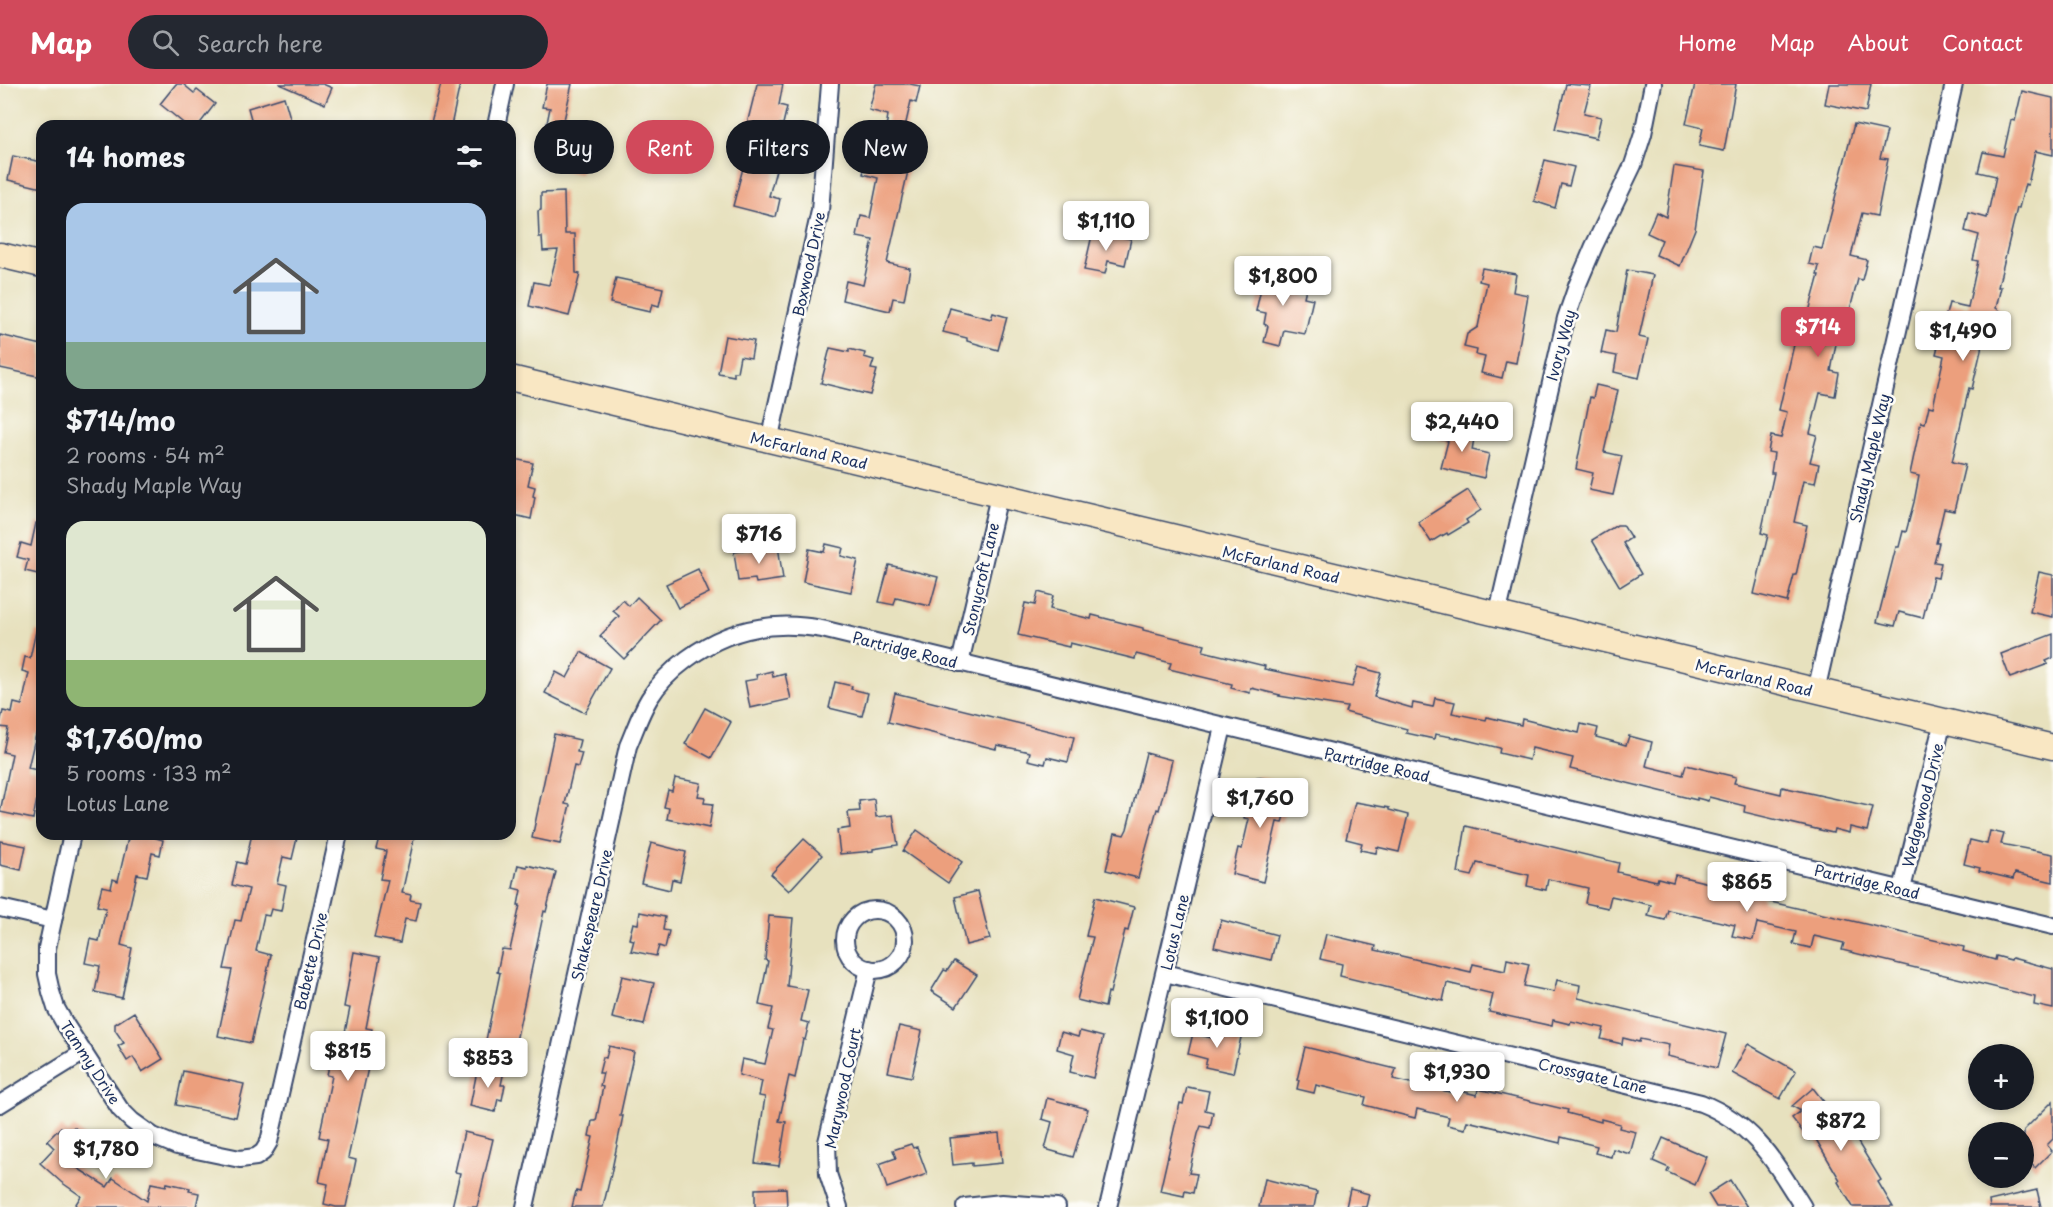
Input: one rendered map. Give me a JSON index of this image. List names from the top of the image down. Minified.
{"streets":{"street":["Boxwood Drive","Ivory Way","McFarland Road","Shady Maple Way","Stonycroft Lane","Partridge Road","Wedgewood Drive","Shakespeare Drive","Lotus Lane","Babette Drive","Tammy Drive","Crossgate Lane","Marywood Court"]},"crossings":[["Boxwood Drive","McFarland Road"],["Ivory Way","McFarland Road"],["McFarland Road","Shady Maple Way"],["McFarland Road","Stonycroft Lane"],["McFarland Road","Wedgewood Drive"],["Stonycroft Lane","Partridge Road"],["Partridge Road","Wedgewood Drive"],["Partridge Road","Shakespeare Drive"],["Partridge Road","Lotus Lane"],["Lotus Lane","Crossgate Lane"],["Babette Drive","Tammy Drive"]],"page":{"header":"Map","search":"Search here","nav":["Home","Map","About","Contact"],"chip":["Buy","Rent","Filters","New"],"heading":"14 homes","list":[{"name":"$714/mo","note":"2 rooms · 54 m² · Shady Maple Way"},{"name":"$1,760/mo","note":"5 rooms · 133 m² · Lotus Lane"}],"price":["$1,110","$1,800","$714","$1,490","$2,440","$716","$1,760","$865","$1,100","$815","$853","$1,930","$872","$1,780"],"map_buttons":["+","−"]}}
